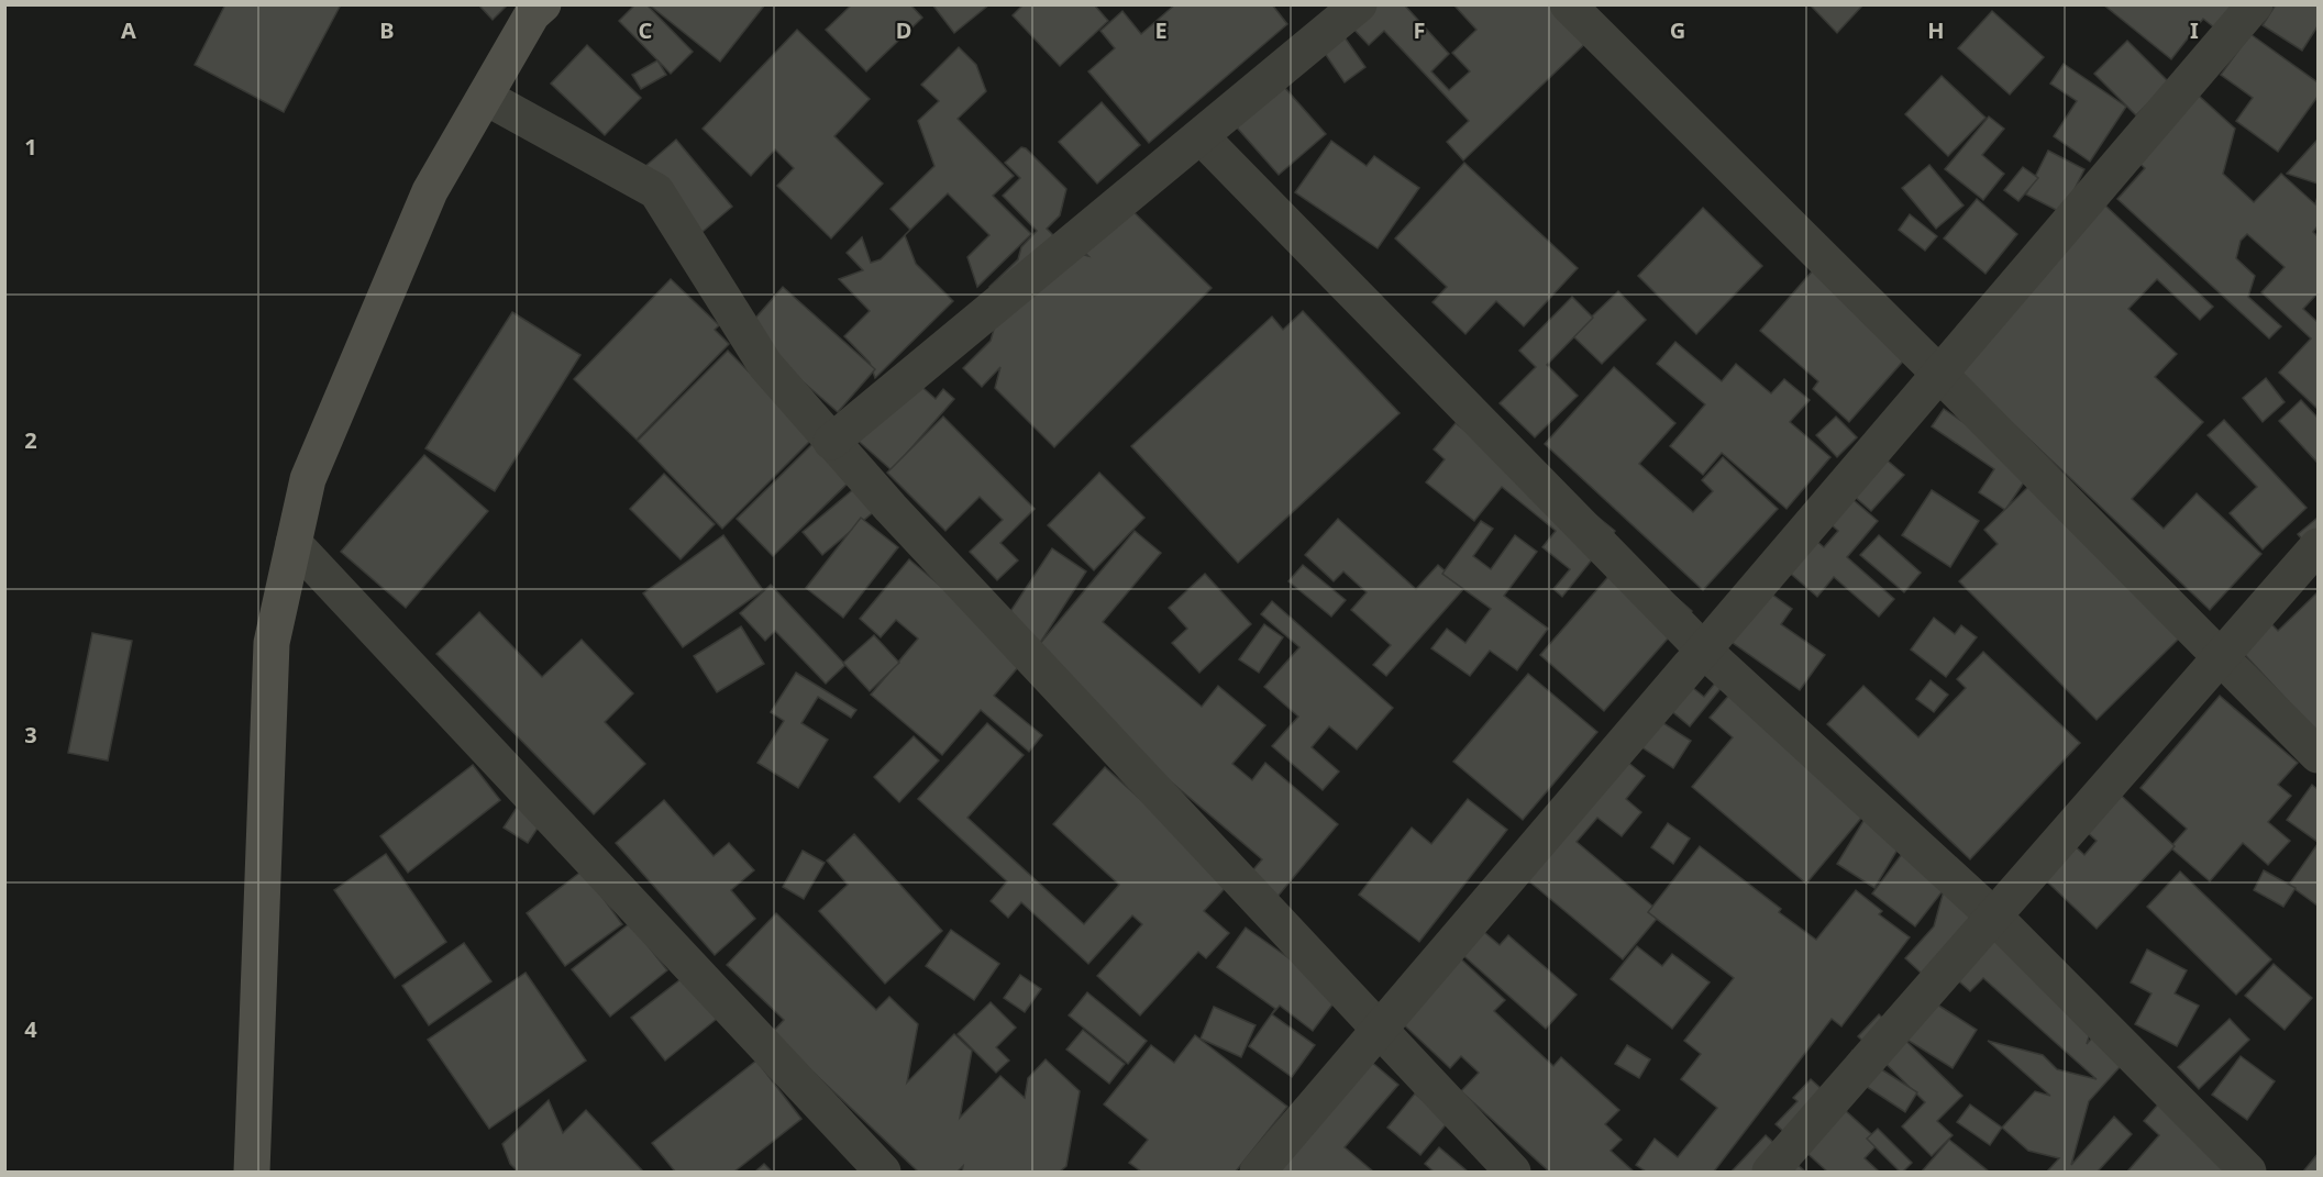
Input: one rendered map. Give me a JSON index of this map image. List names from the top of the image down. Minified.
{"grid":{"columns":["A","B","C","D","E","F","G","H","I"],"rows":["1","2","3","4"]}}
